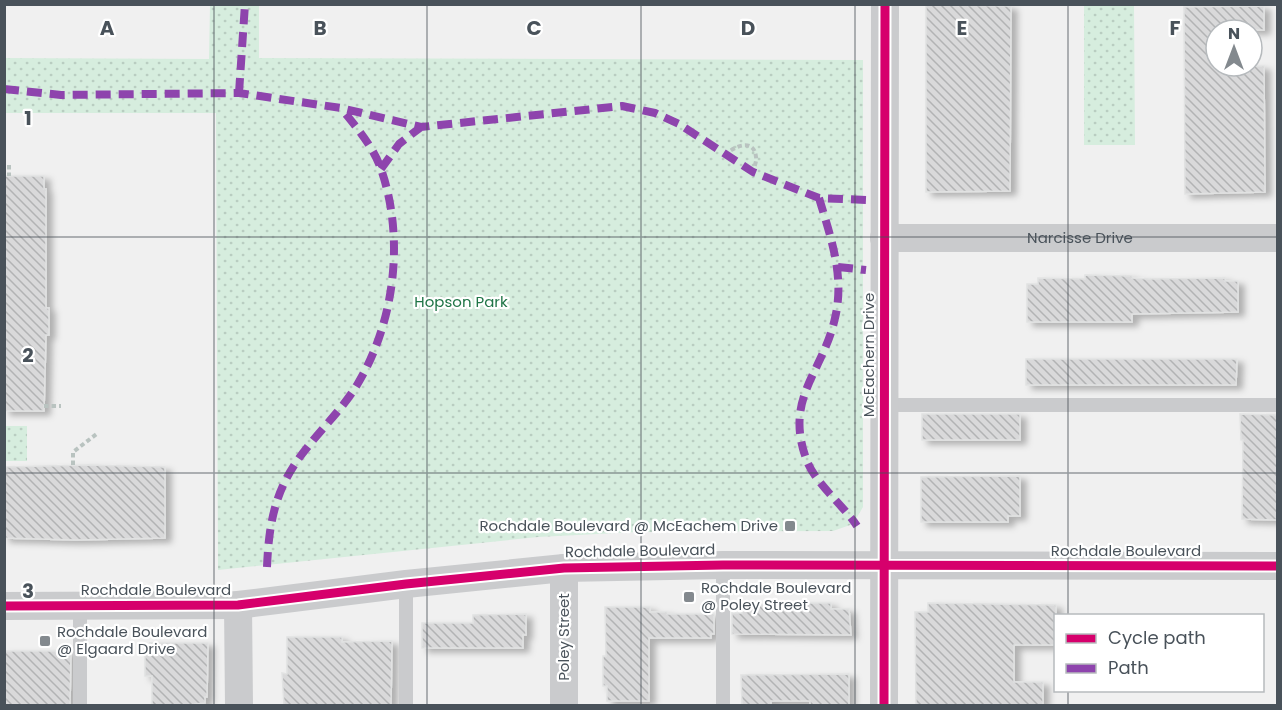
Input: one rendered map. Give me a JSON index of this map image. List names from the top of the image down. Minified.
{"streets":{"street":["Narcisse Drive","McEachern Drive","Rochdale Boulevard","Poley Street"]},"crossings":[["Narcisse Drive","McEachern Drive"],["McEachern Drive","Rochdale Boulevard"],["Rochdale Boulevard","Poley Street"]],"parks":["Hopson Park"],"places":{"transit":["Rochdale Boulevard @ McEachem Drive","Rochdale Boulevard @ Poley Street","Rochdale Boulevard @ Elgaard Drive"]},"legend":["Cycle path","Path"],"north":"top","grid":{"columns":["A","B","C","D","E","F"],"rows":["1","2","3"]}}
